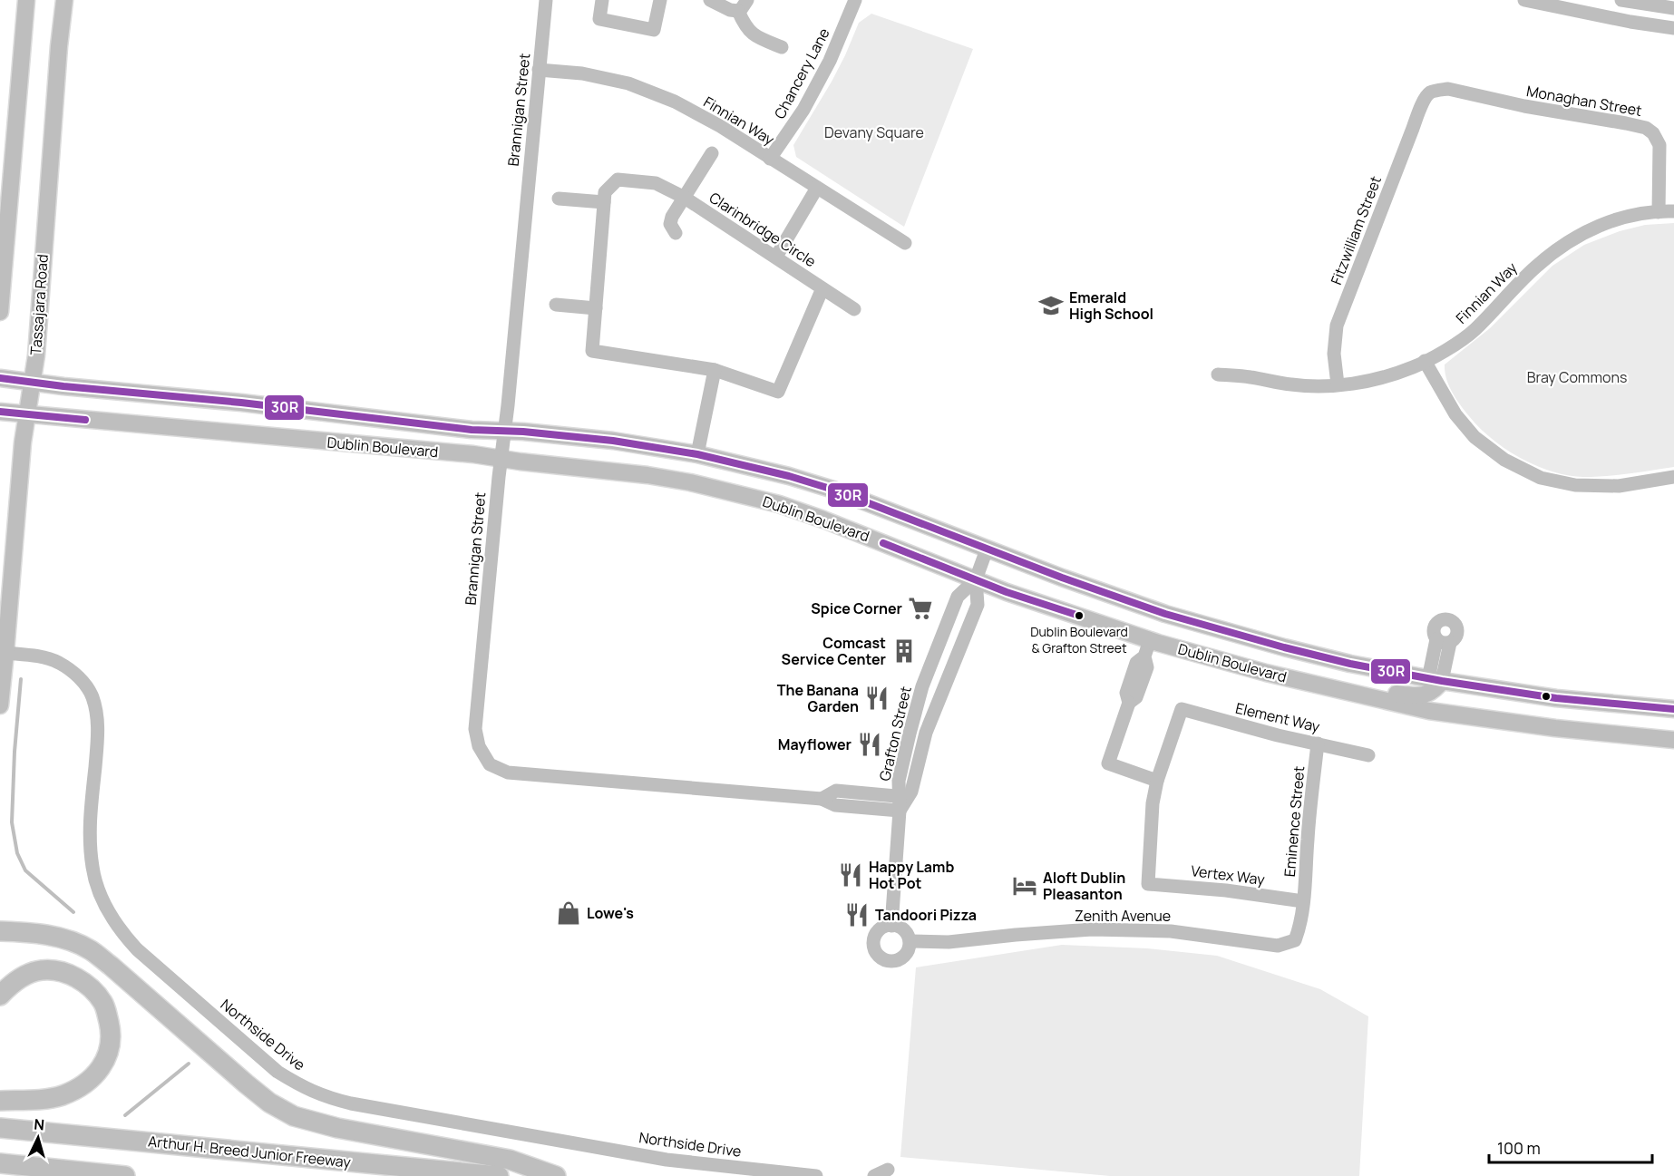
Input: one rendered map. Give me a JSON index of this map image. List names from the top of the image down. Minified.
{"streets":{"highway":["Arthur H. Breed Junior Freeway"],"main road":["Tassajara Road","Dublin Boulevard"],"street":["Chancery Lane","Monaghan Street","Brannigan Street","Finnian Way","Clarinbridge Circle","Fitzwilliam Street","Element Way","Grafton Street","Eminence Street","Vertex Way","Zenith Avenue","Northside Drive"]},"crossings":[["Chancery Lane","Finnian Way"],["Monaghan Street","Finnian Way"],["Monaghan Street","Fitzwilliam Street"],["Brannigan Street","Finnian Way"],["Brannigan Street","Dublin Boulevard"],["Brannigan Street","Grafton Street"],["Finnian Way","Fitzwilliam Street"],["Tassajara Road","Dublin Boulevard"],["Tassajara Road","Northside Drive"],["Dublin Boulevard","Grafton Street"],["Element Way","Eminence Street"],["Element Way","Vertex Way"],["Grafton Street","Zenith Avenue"],["Eminence Street","Vertex Way"],["Eminence Street","Zenith Avenue"],["Vertex Way","Zenith Avenue"]],"parks":["Devany Square","Bray Commons"],"places":{"school or university":["Emerald High School"],"supermarket":["Spice Corner"],"other":["Dublin Boulevard & Grafton Street"],"building":["Comcast Service Center"],"restaurant":["The Banana Garden","Mayflower","Happy Lamb Hot Pot","Tandoori Pizza"],"hotel":["Aloft Dublin Pleasanton"],"shop":["Lowe's"]},"lines":["transit line 30R"],"scale_bar":"100 m","north":"top"}
